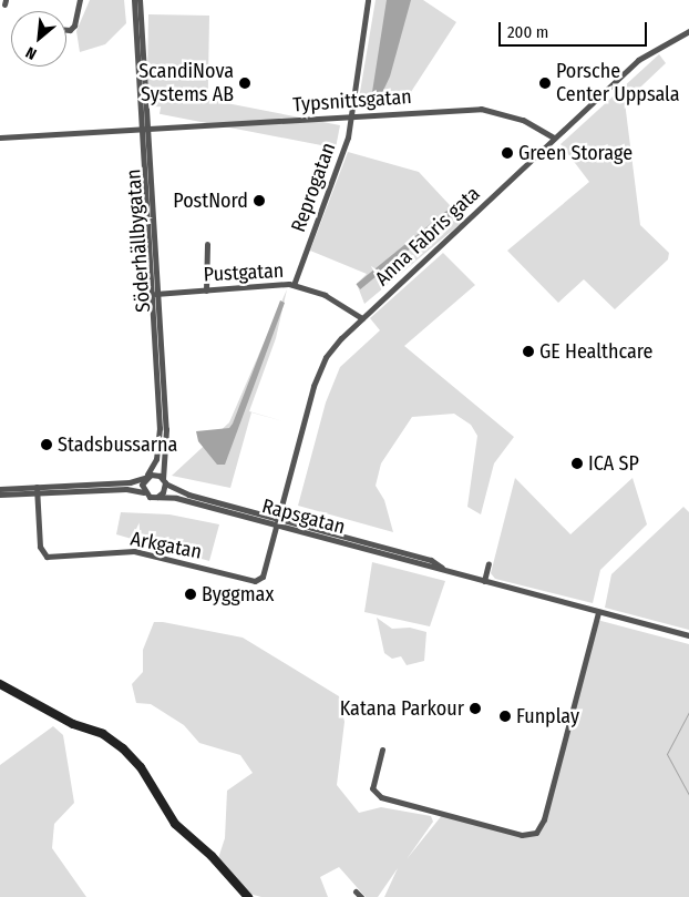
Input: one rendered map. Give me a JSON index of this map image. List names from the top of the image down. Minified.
{"streets":{"street":["Typsnittsgatan","Reprogatan","Anna Fabris gata","Söderhällbygatan","Pustgatan","Rapsgatan","Arkgatan"]},"crossings":[["Typsnittsgatan","Reprogatan"],["Typsnittsgatan","Anna Fabris gata"],["Typsnittsgatan","Söderhällbygatan"],["Reprogatan","Pustgatan"],["Anna Fabris gata","Pustgatan"],["Anna Fabris gata","Rapsgatan"],["Anna Fabris gata","Arkgatan"],["Söderhällbygatan","Pustgatan"],["Söderhällbygatan","Rapsgatan"],["Rapsgatan","Arkgatan"]],"places":["ScandiNova Systems AB","Porsche Center Uppsala","Green Storage","PostNord","GE Healthcare","Stadsbussarna","ICA SP","Byggmax","Katana Parkour","Funplay"],"scale_bar":"200 m","north":"bottom left"}
